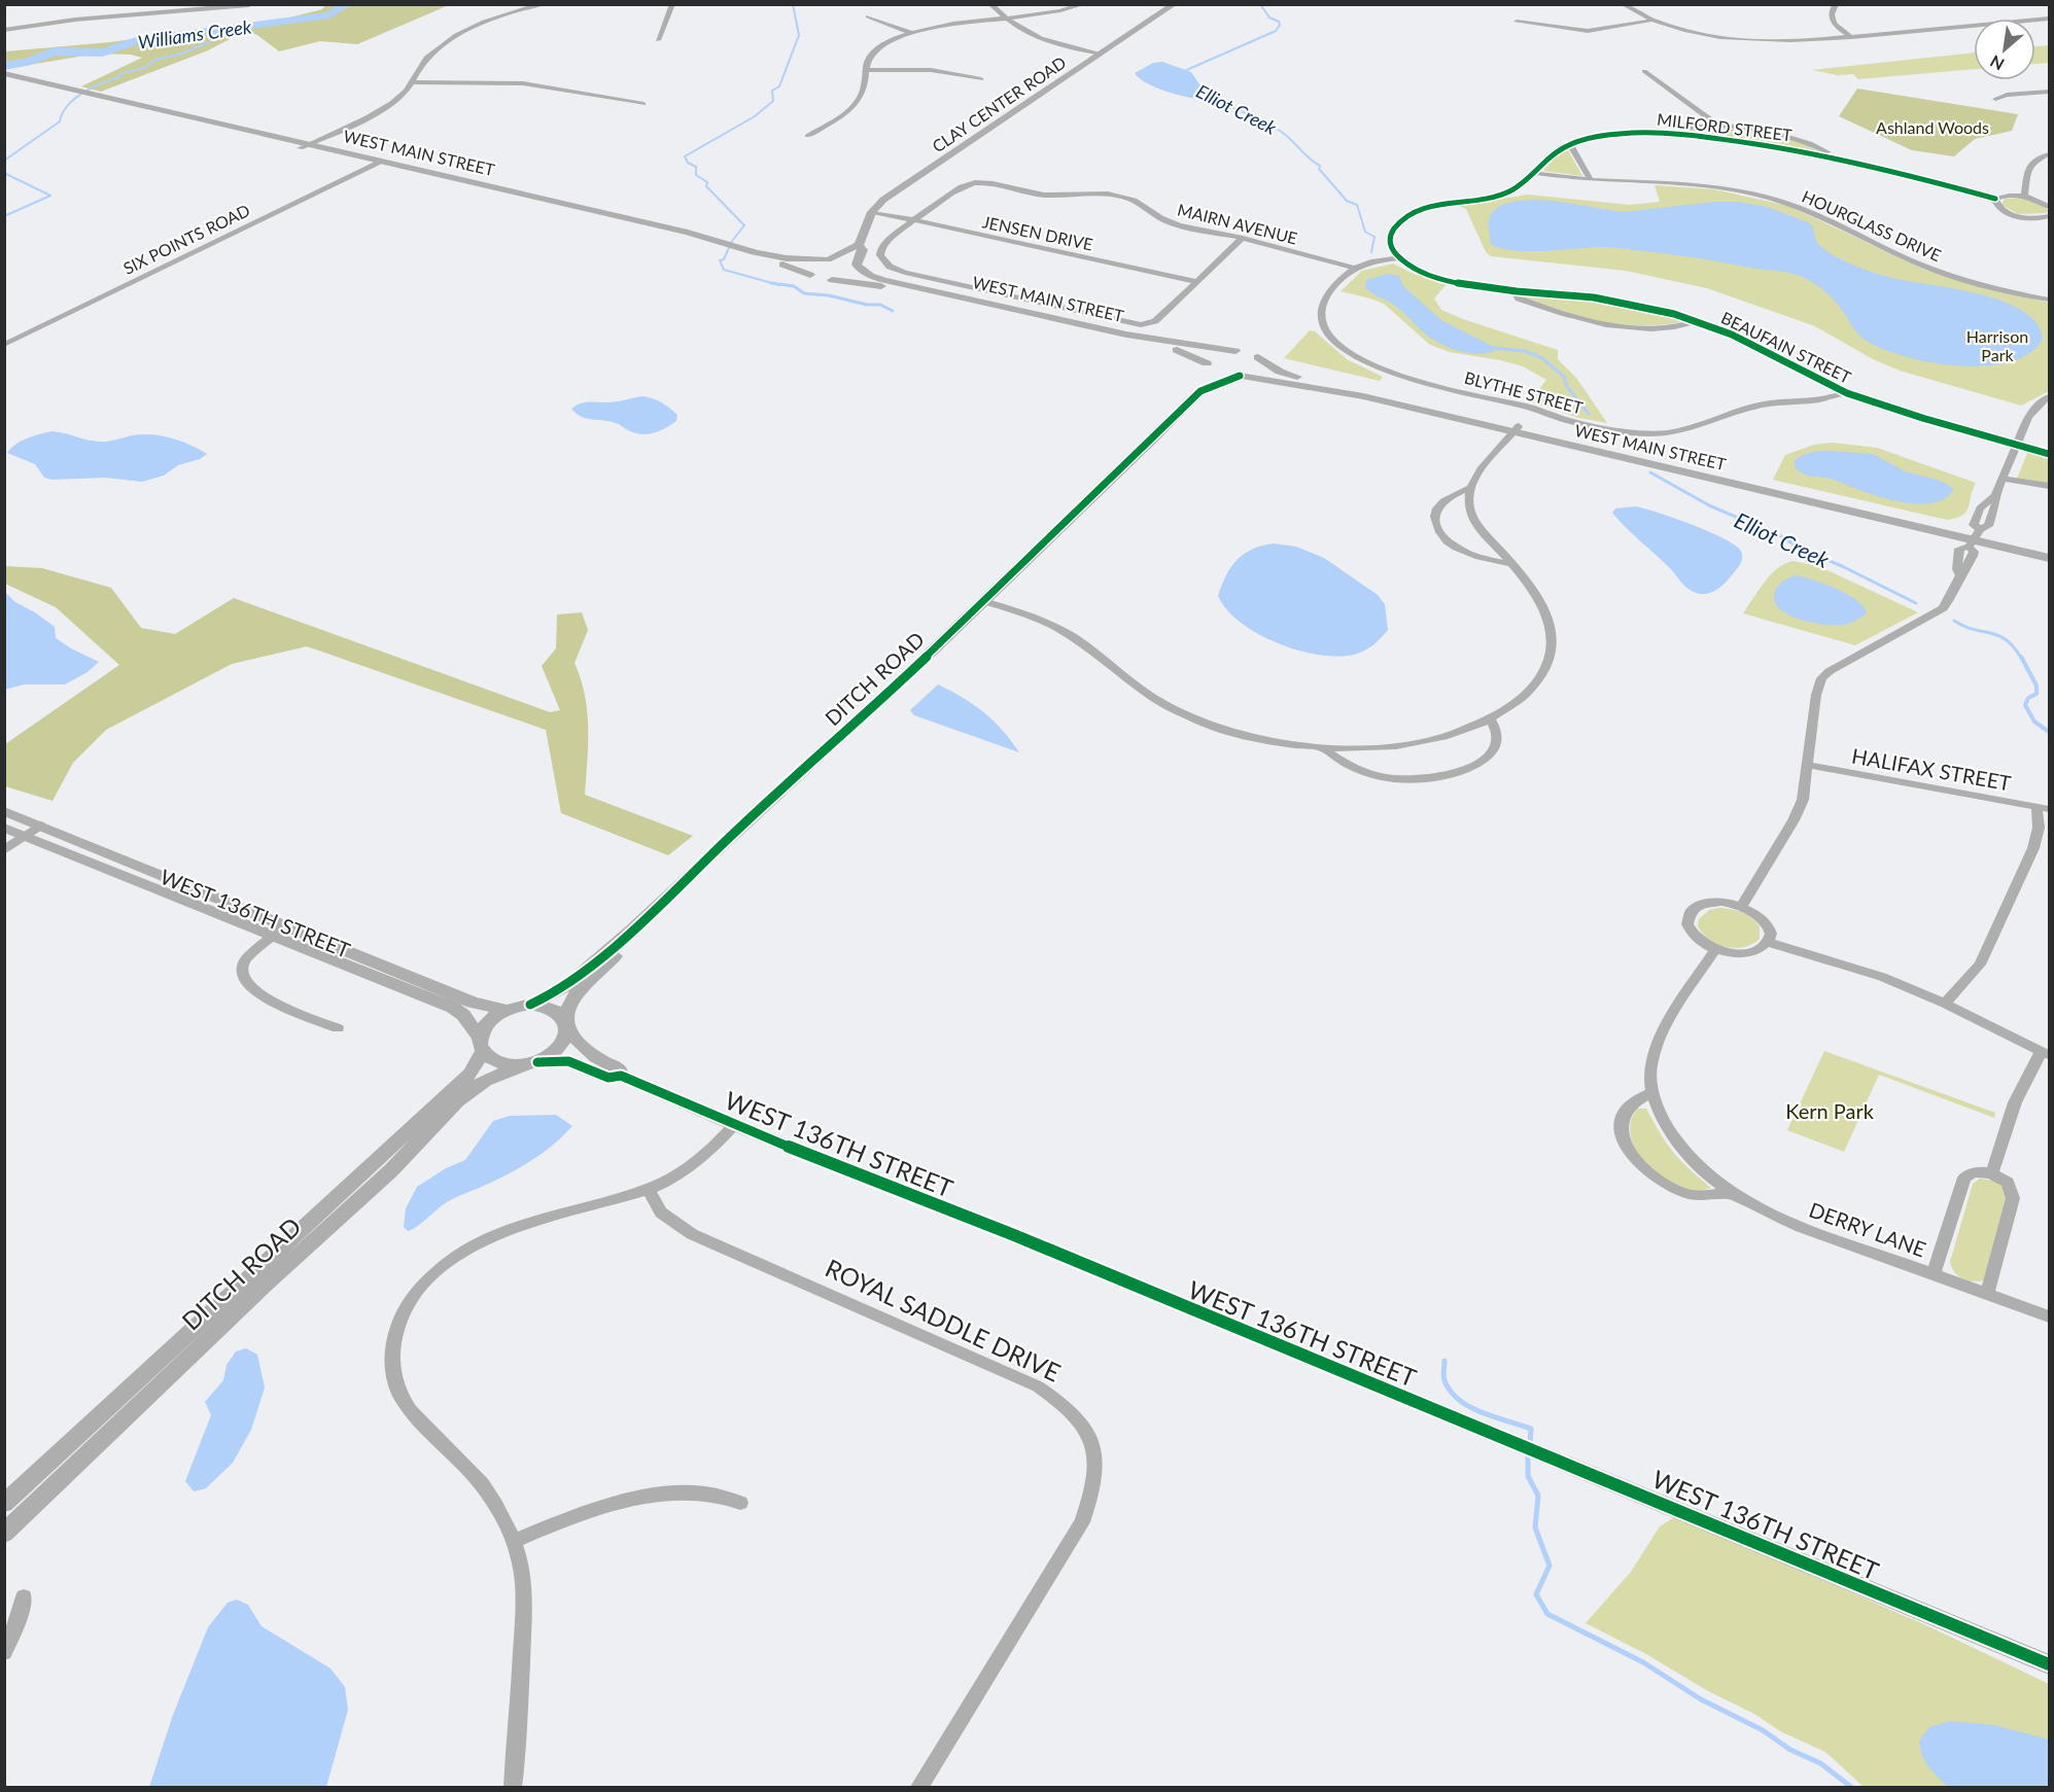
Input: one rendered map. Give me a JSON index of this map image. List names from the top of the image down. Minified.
{"streets":{"street":["CLAY CENTER ROAD","MILFORD STREET","WEST MAIN STREET","MAIRN AVENUE","HOURGLASS DRIVE","JENSEN DRIVE","SIX POINTS ROAD","BEAUFAIN STREET","BLYTHE STREET","DITCH ROAD","HALIFAX STREET","WEST 136TH STREET","DERRY LANE","ROYAL SADDLE DRIVE"]},"crossings":[["CLAY CENTER ROAD","WEST MAIN STREET"],["CLAY CENTER ROAD","JENSEN DRIVE"],["MILFORD STREET","HOURGLASS DRIVE"],["MILFORD STREET","BEAUFAIN STREET"],["MILFORD STREET","BLYTHE STREET"],["WEST MAIN STREET","SIX POINTS ROAD"],["WEST MAIN STREET","DITCH ROAD"],["MAIRN AVENUE","JENSEN DRIVE"],["MAIRN AVENUE","BLYTHE STREET"],["BEAUFAIN STREET","BLYTHE STREET"],["DITCH ROAD","WEST 136TH STREET"]],"water":["Williams Creek","Elliot Creek"],"parks":["Ashland Woods","Harrison Park","Kern Park"],"north":"bottom left"}
